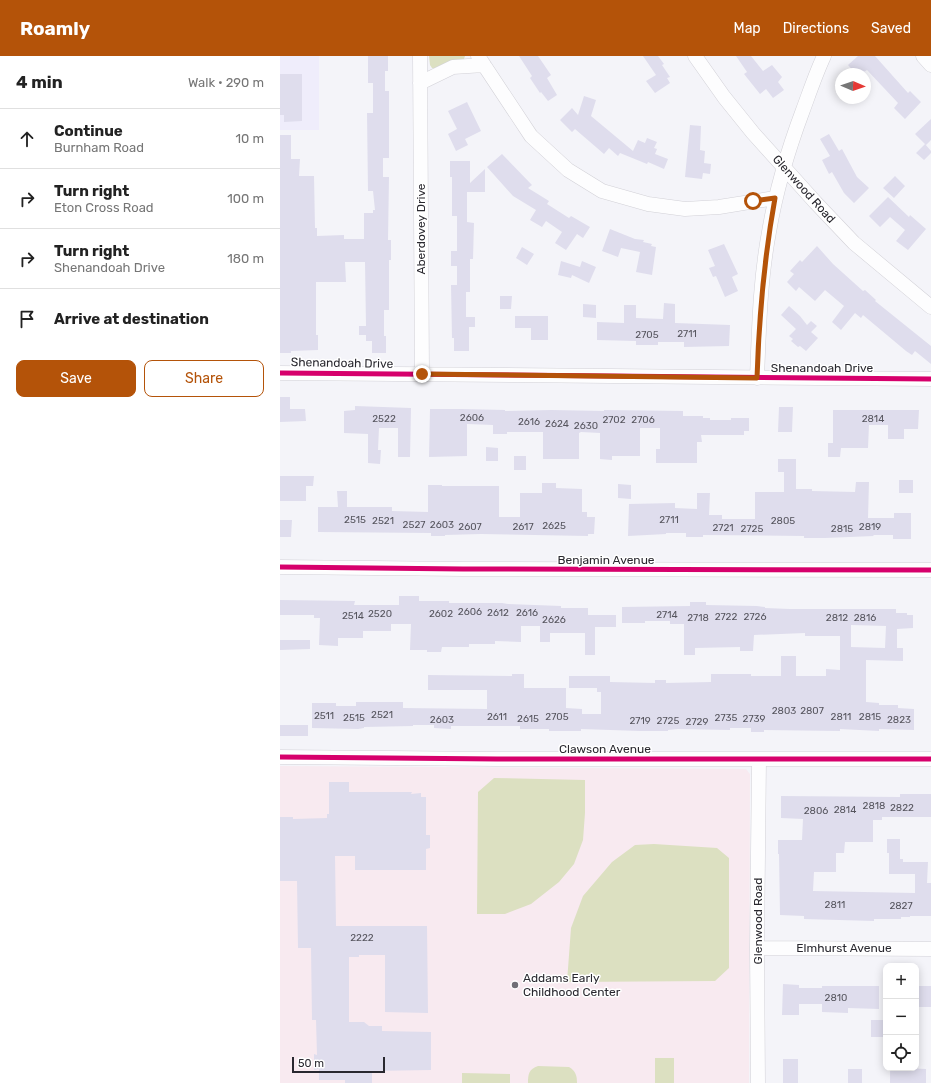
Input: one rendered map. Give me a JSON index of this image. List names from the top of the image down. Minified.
{"streets":{"street":["Glenwood Road","Aberdovey Drive","Shenandoah Drive","Benjamin Avenue","Clawson Avenue","Elmhurst Avenue"]},"crossings":[["Glenwood Road","Clawson Avenue"],["Glenwood Road","Elmhurst Avenue"],["Aberdovey Drive","Shenandoah Drive"]],"places":["Addams Early Childhood Center"],"house_numbers":["2711","2705","2606","2522","2814","2702","2706","2616","2624","2630","2515","2711","2521","2805","2527","2603","2625","2607","2617","2819","2721","2725","2815","2606","2612","2616","2520","2602","2714","2514","2722","2726","2718","2812","2816","2626","2803","2807","2521","2511","2611","2705","2811","2815","2515","2735","2615","2739","2603","2823","2719","2725","2729","2818","2822","2814","2806","2811","2827","2222","2810"],"scale_bar":"50 m","north":"right","page":{"header":"Roamly","nav":["Map","Directions","Saved"],"heading":["4 min","Walk · 290 m"],"list":[["Continue","Burnham Road","10 m"],["Turn right","Eton Cross Road","100 m"],["Turn right","Shenandoah Drive","180 m"],"Arrive at destination"],"buttons":["Save","Share"],"map_buttons":["+","−"],"scale":"50 m"}}
